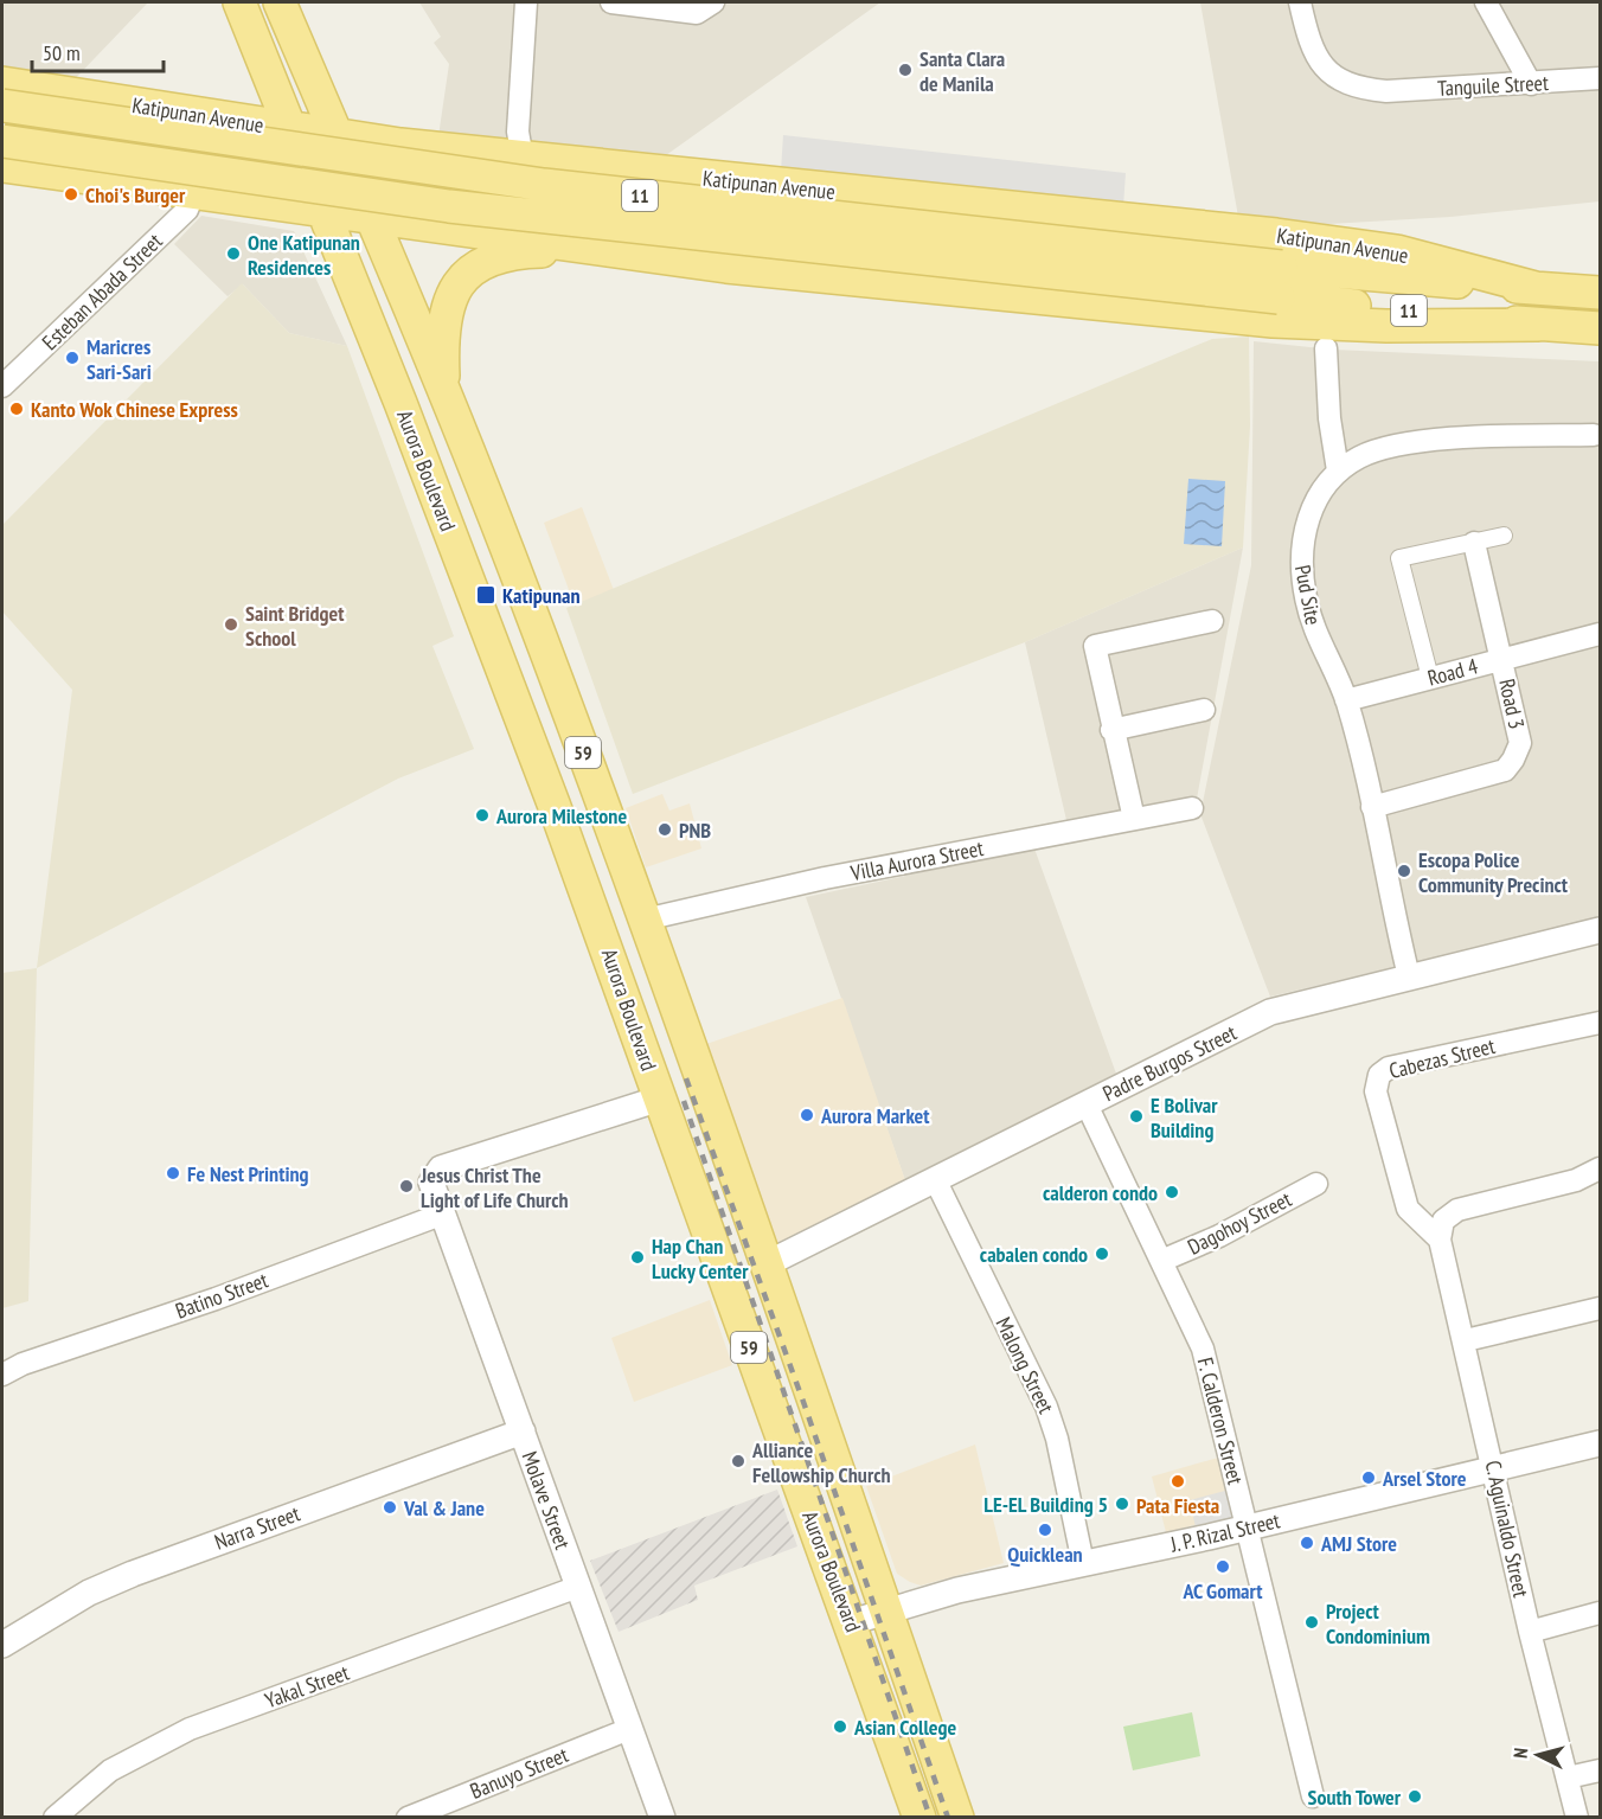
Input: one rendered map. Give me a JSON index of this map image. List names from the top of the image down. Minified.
{"streets":{"main road":["Katipunan Avenue","11","Aurora Boulevard","59"],"street":["Tanguile Street","Esteban Abada Street","Pud Site","Road 4","Road 3","Villa Aurora Street","Cabezas Street","Padre Burgos Street","Dagohoy Street","Batino Street","Malong Street","F. Calderon Street","Molave Street","Narra Street","C. Aguinaldo Street","J. P. Rizal Street","Yakal Street","Banuyo Street"]},"crossings":[["Katipunan Avenue","59"],["11","Esteban Abada Street"],["11","Aurora Boulevard"],["11","59"],["Aurora Boulevard","59"],["Aurora Boulevard","Villa Aurora Street"],["Aurora Boulevard","Padre Burgos Street"],["Aurora Boulevard","Molave Street"],["Aurora Boulevard","J. P. Rizal Street"],["Pud Site","Road 4"],["Pud Site","Road 3"],["Pud Site","Padre Burgos Street"],["Road 4","Road 3"],["Cabezas Street","C. Aguinaldo Street"],["Padre Burgos Street","Malong Street"],["Padre Burgos Street","F. Calderon Street"],["Dagohoy Street","F. Calderon Street"],["Batino Street","Molave Street"],["Malong Street","J. P. Rizal Street"],["F. Calderon Street","J. P. Rizal Street"],["Molave Street","Narra Street"],["Molave Street","Yakal Street"],["Molave Street","Banuyo Street"],["C. Aguinaldo Street","J. P. Rizal Street"]],"places":{"other":["Santa Clara de Manila","Choi's Burger","One Katipunan Residences","Maricres Sari-Sari","Kanto Wok Chinese Express","Saint Bridget School","Aurora Milestone","PNB","Escopa Police Community Precinct","Aurora Market","E Bolivar Building","Fe Nest Printing","Jesus Christ The Light of Life Church","calderon condo","cabalen condo","Hap Chan Lucky Center","Alliance Fellowship Church","Arsel Store","Pata Fiesta","LE-EL Building 5","Val & Jane","Quicklean","AMJ Store","AC Gomart","Project Condominium","Asian College","South Tower"],"transit":["Katipunan"]},"scale_bar":"50 m","north":"left"}
